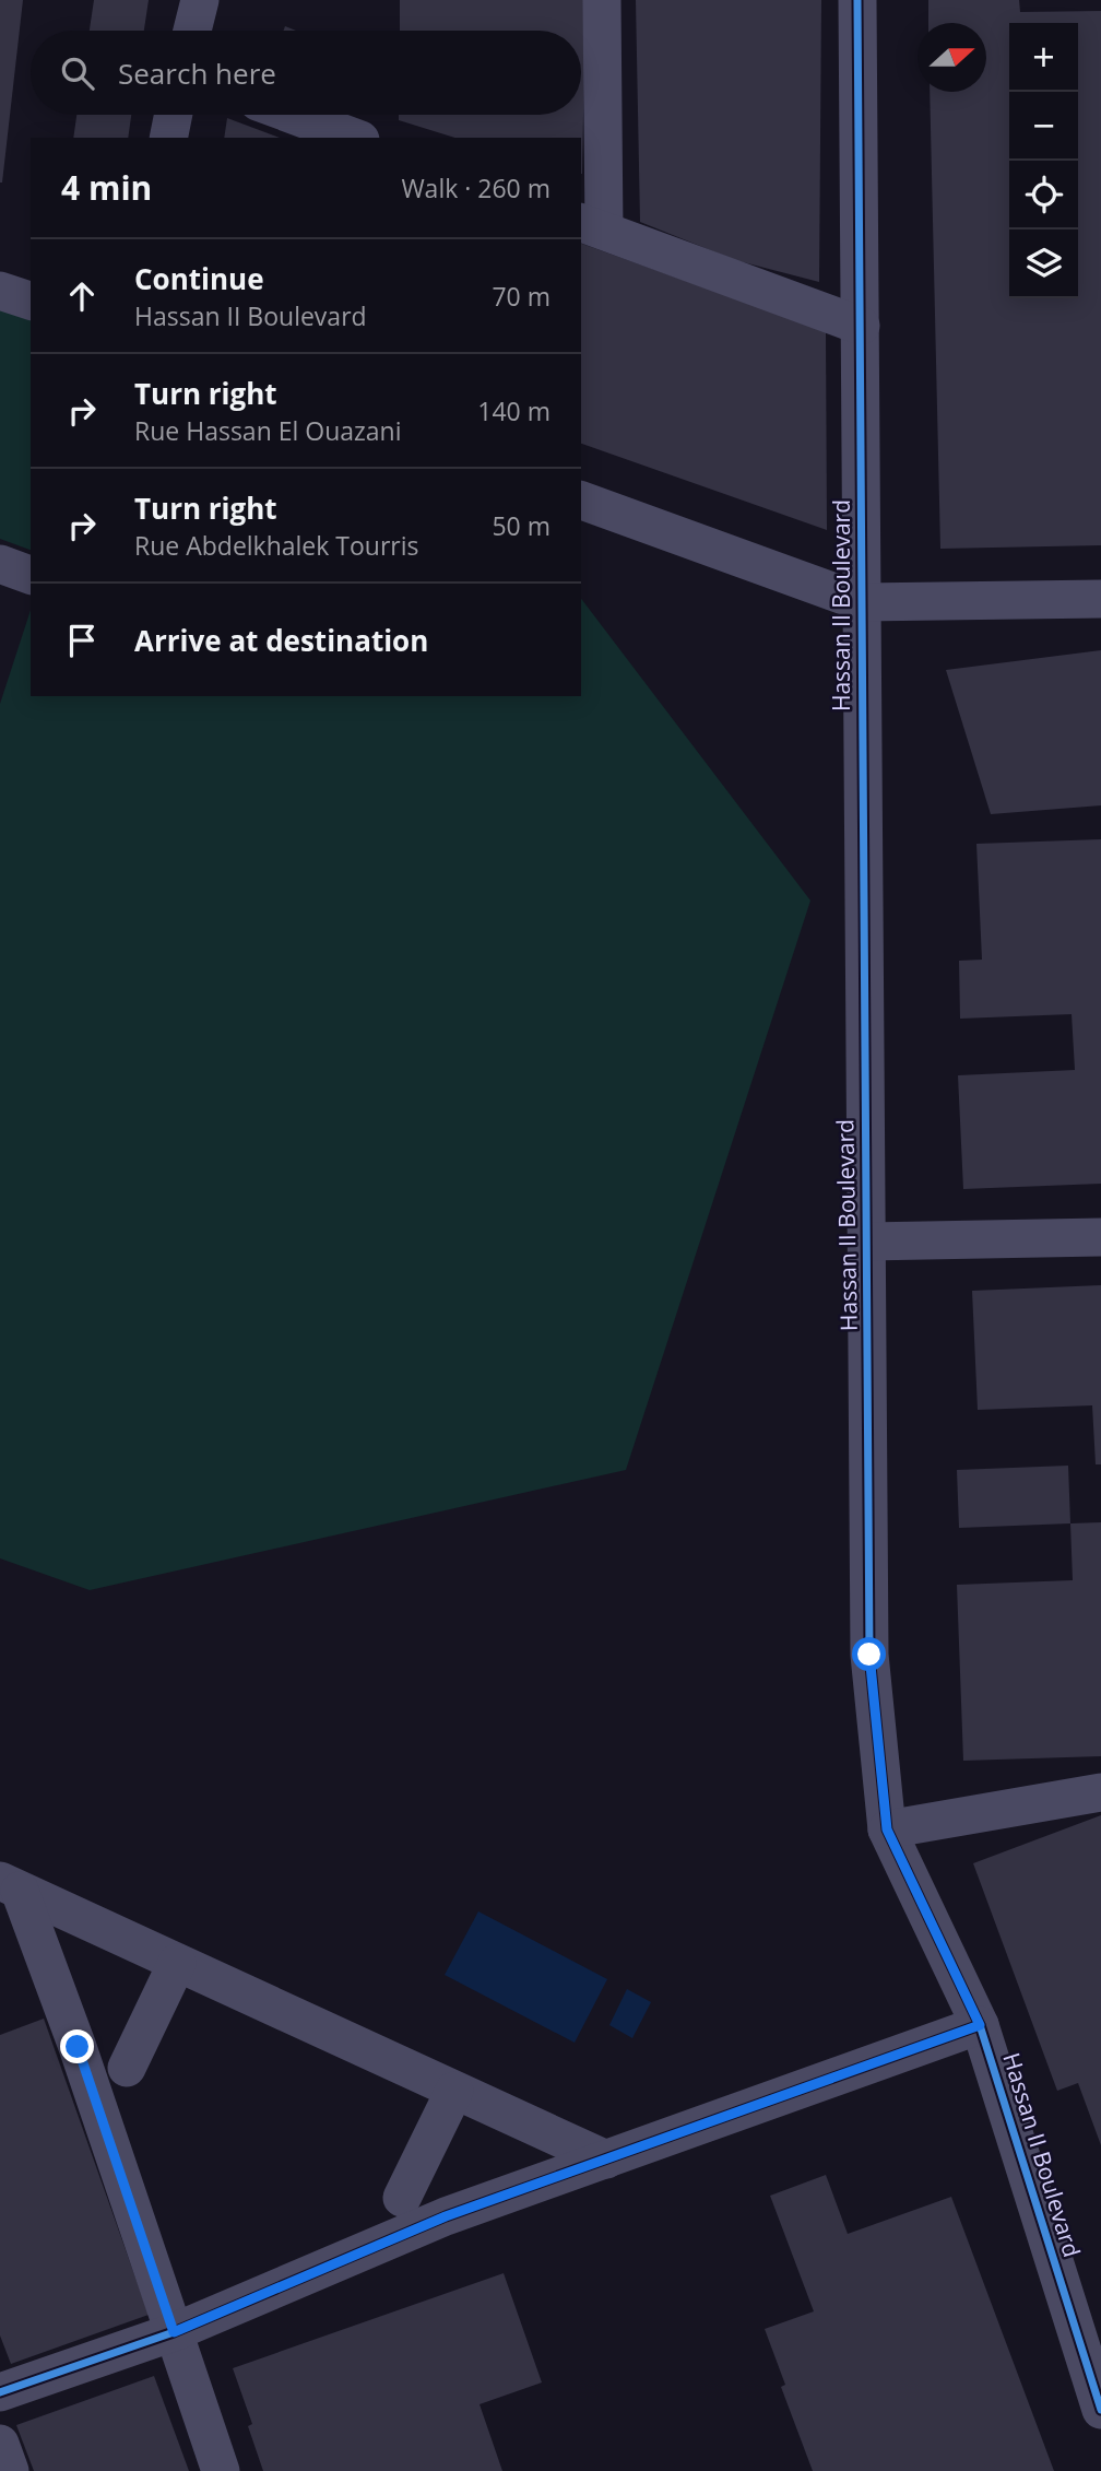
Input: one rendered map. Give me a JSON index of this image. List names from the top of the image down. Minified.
{"streets":{"street":["Hassan II Boulevard"]},"north":"right","page":{"map_buttons":["+","−"],"search":"Search here","heading":["4 min","Walk · 260 m"],"list":[["Continue","Hassan II Boulevard","70 m"],["Turn right","Rue Hassan El Ouazani","140 m"],["Turn right","Rue Abdelkhalek Tourris","50 m"],"Arrive at destination"]}}
